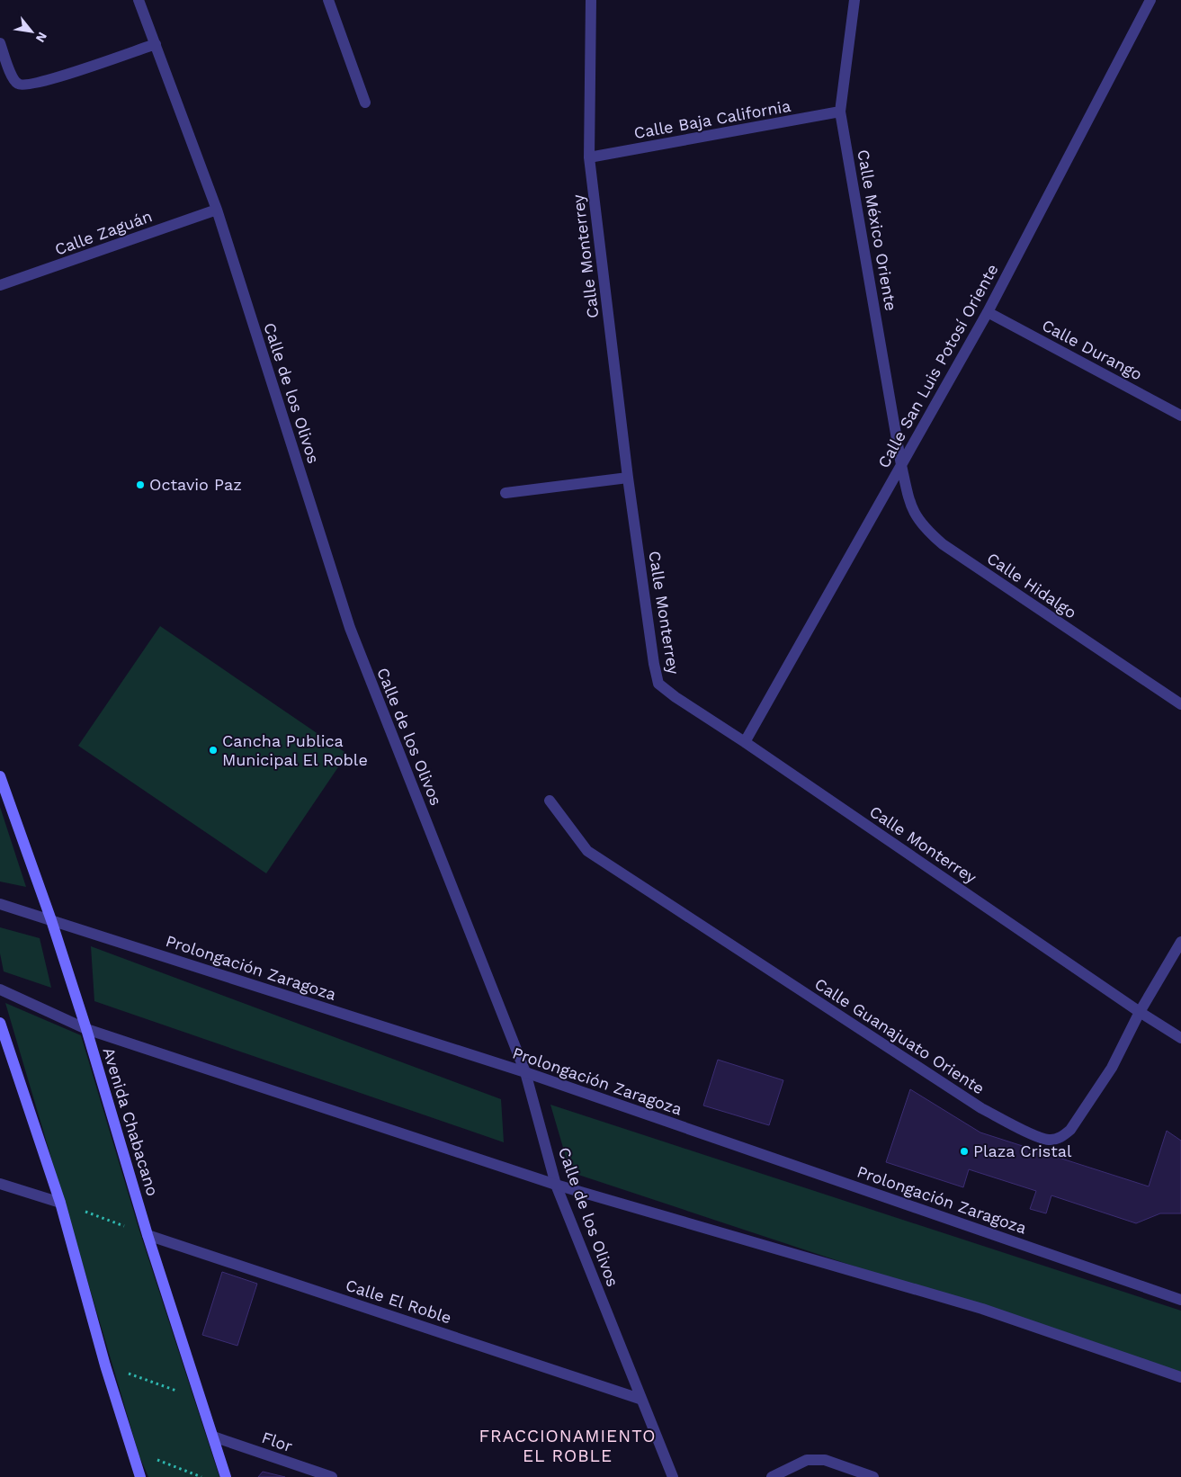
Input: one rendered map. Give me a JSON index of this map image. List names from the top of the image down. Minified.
{"streets":{"main road":["Avenida Chabacano"],"street":["Calle Baja California","Calle México Oriente","Calle Zaguán","Calle Monterrey","Calle Durango","Calle San Luis Potosí Oriente","Calle de los Olivos","Calle Hidalgo","Prolongación Zaragoza","Calle Guanajuato Oriente","Calle El Roble","Flor"]},"crossings":[["Calle Baja California","Calle México Oriente"],["Calle Baja California","Calle Monterrey"],["Calle México Oriente","Calle San Luis Potosí Oriente"],["Calle México Oriente","Calle Hidalgo"],["Calle Zaguán","Calle de los Olivos"],["Calle Monterrey","Calle San Luis Potosí Oriente"],["Calle Monterrey","Calle Guanajuato Oriente"],["Calle Durango","Calle San Luis Potosí Oriente"],["Calle San Luis Potosí Oriente","Calle Hidalgo"],["Calle de los Olivos","Prolongación Zaragoza"],["Calle de los Olivos","Calle El Roble"],["Prolongación Zaragoza","Avenida Chabacano"],["Avenida Chabacano","Calle El Roble"],["Avenida Chabacano","Flor"]],"districts":["FRACCIONAMIENTO EL ROBLE"],"places":["Octavio Paz","Cancha Publica Municipal El Roble","Plaza Cristal"],"north":"bottom right"}
